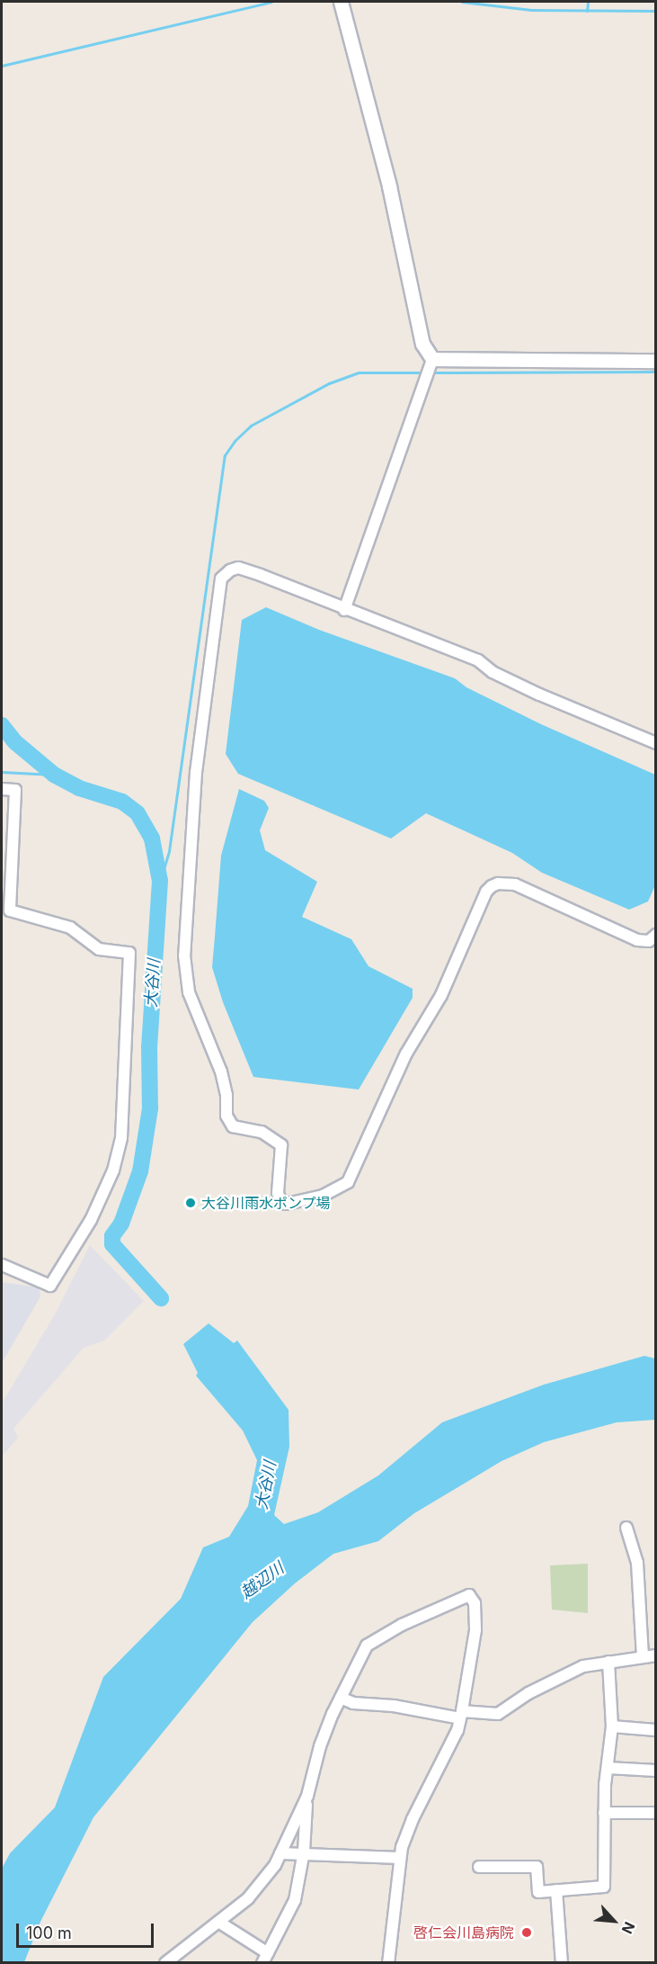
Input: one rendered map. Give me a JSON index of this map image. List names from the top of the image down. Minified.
{"water":["大谷川","越辺川"],"places":["大谷川雨水ポンプ場","啓仁会川島病院"],"scale_bar":"100 m","north":"bottom right"}
